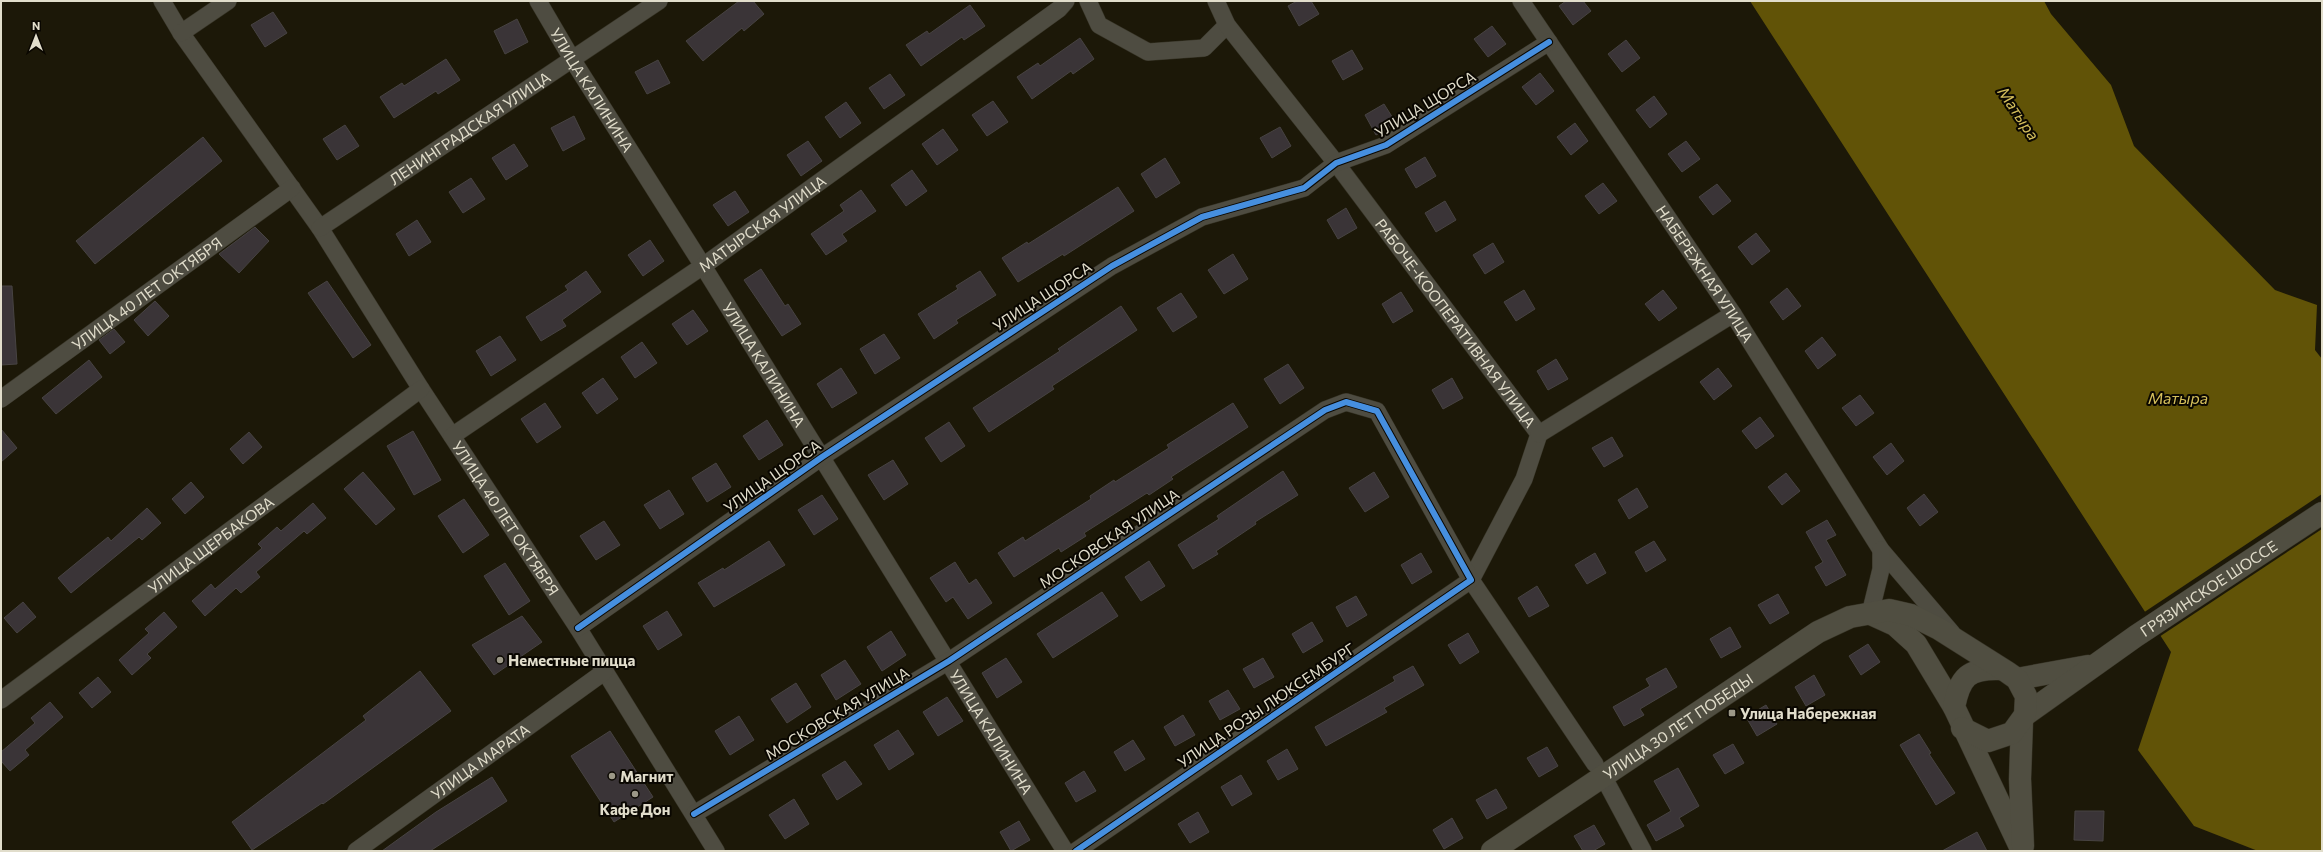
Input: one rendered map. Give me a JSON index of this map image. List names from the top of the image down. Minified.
{"streets":{"main road":["НАБЕРЕЖНАЯ УЛИЦА","ГРЯЗИНСКОЕ ШОССЕ","УЛИЦА 30 ЛЕТ ПОБЕДЫ"],"street":["УЛИЦА КАЛИНИНА","УЛИЦА ЩОРСА","ЛЕНИНГРАДСКАЯ УЛИЦА","МАТЫРСКАЯ УЛИЦА","УЛИЦА 40 ЛЕТ ОКТЯБРЯ","РАБОЧЕ-КООПЕРАТИВНАЯ УЛИЦА","МОСКОВСКАЯ УЛИЦА","УЛИЦА ЩЕРБАКОВА","УЛИЦА РОЗЫ ЛЮКСЕМБУРГ","УЛИЦА МАРАТА"]},"crossings":[["УЛИЦА КАЛИНИНА","УЛИЦА ЩОРСА"],["УЛИЦА КАЛИНИНА","ЛЕНИНГРАДСКАЯ УЛИЦА"],["УЛИЦА КАЛИНИНА","МАТЫРСКАЯ УЛИЦА"],["УЛИЦА КАЛИНИНА","МОСКОВСКАЯ УЛИЦА"],["УЛИЦА ЩОРСА","НАБЕРЕЖНАЯ УЛИЦА"],["УЛИЦА ЩОРСА","УЛИЦА 40 ЛЕТ ОКТЯБРЯ"],["УЛИЦА ЩОРСА","РАБОЧЕ-КООПЕРАТИВНАЯ УЛИЦА"],["ЛЕНИНГРАДСКАЯ УЛИЦА","УЛИЦА 40 ЛЕТ ОКТЯБРЯ"],["МАТЫРСКАЯ УЛИЦА","УЛИЦА 40 ЛЕТ ОКТЯБРЯ"],["НАБЕРЕЖНАЯ УЛИЦА","УЛИЦА 30 ЛЕТ ПОБЕДЫ"],["УЛИЦА 40 ЛЕТ ОКТЯБРЯ","МОСКОВСКАЯ УЛИЦА"],["УЛИЦА 40 ЛЕТ ОКТЯБРЯ","УЛИЦА ЩЕРБАКОВА"],["УЛИЦА 40 ЛЕТ ОКТЯБРЯ","УЛИЦА МАРАТА"],["РАБОЧЕ-КООПЕРАТИВНАЯ УЛИЦА","МОСКОВСКАЯ УЛИЦА"],["РАБОЧЕ-КООПЕРАТИВНАЯ УЛИЦА","УЛИЦА РОЗЫ ЛЮКСЕМБУРГ"],["МОСКОВСКАЯ УЛИЦА","УЛИЦА РОЗЫ ЛЮКСЕМБУРГ"]],"water":["Матыра"],"places":{"other":["Неместные пицца","Магнит","Кафе Дон"],"transit":["Улица Набережная"]},"north":"top"}
